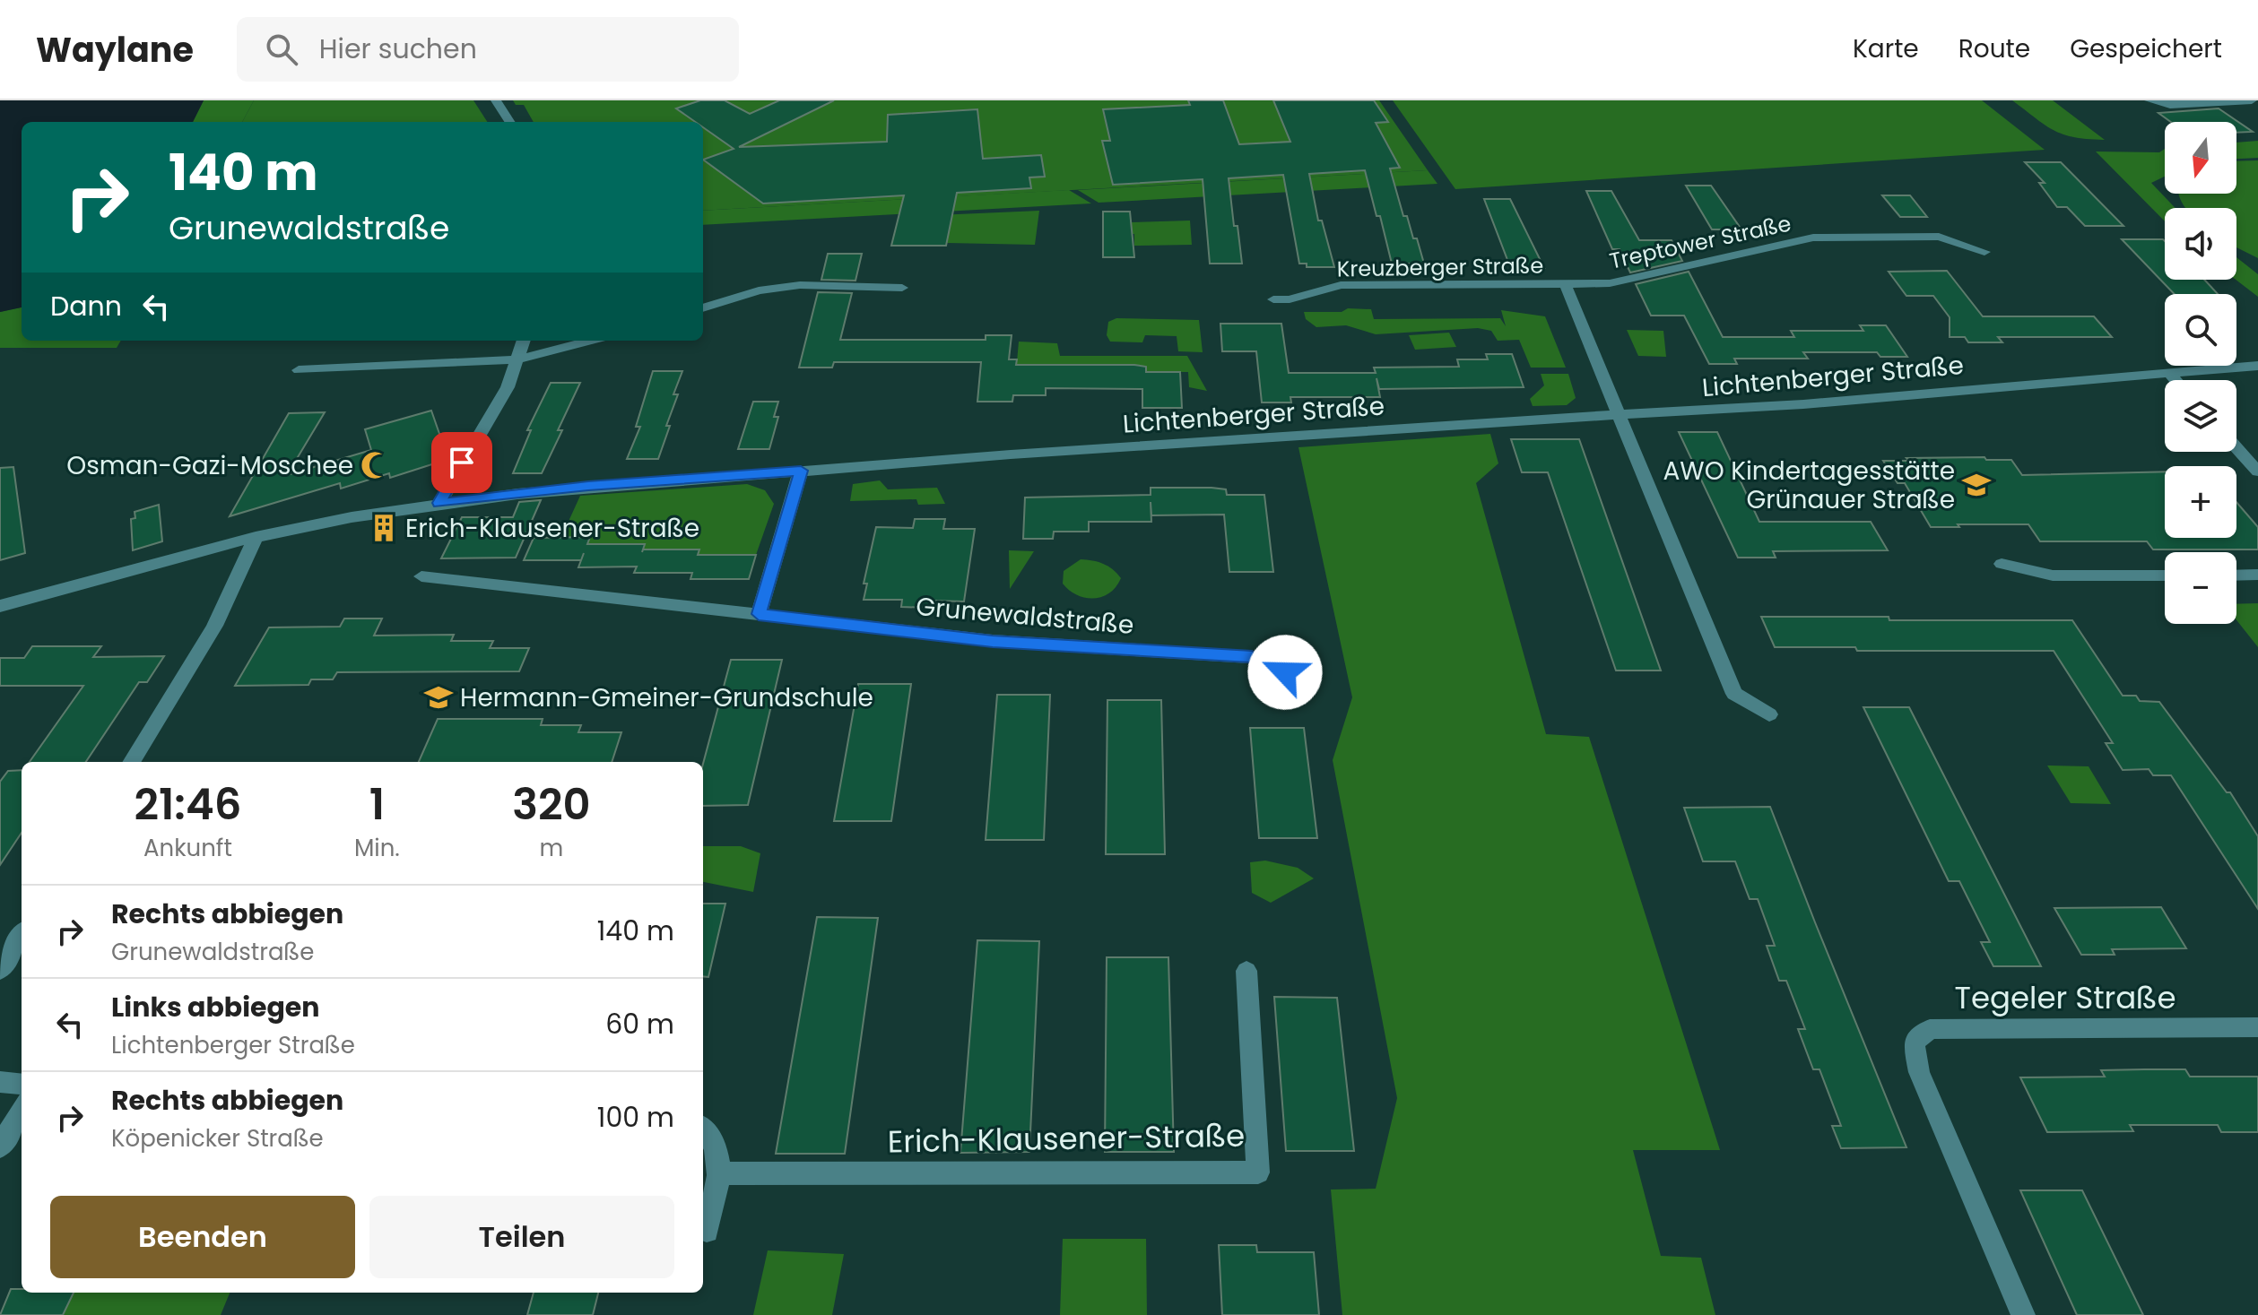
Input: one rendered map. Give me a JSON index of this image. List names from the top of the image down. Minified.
{"streets":{"street":["Treptower Straße","Kreuzberger Straße","Lichtenberger Straße","Grunewaldstraße","Tegeler Straße","Erich-Klausener-Straße"]},"crossings":[["Treptower Straße","Kreuzberger Straße"]],"places":{"mosque":["Osman-Gazi-Moschee"],"school or university":["AWO Kindertagesstätte Grünauer Straße","Hermann-Gmeiner-Grundschule"],"building":["Erich-Klausener-Straße"]},"north":"bottom","page":{"header":"Waylane","search":"Hier suchen","nav":["Karte","Route","Gespeichert"],"map_buttons":["+","−"],"turn":["140 m","Grunewaldstraße"],"then":"Dann","eta":["21:46","Ankunft","1","Min.","320","m"],"list":[{"name":"Rechts abbiegen","note":"Grunewaldstraße","value":"140 m"},{"name":"Links abbiegen","note":"Lichtenberger Straße","value":"60 m"},{"name":"Rechts abbiegen","note":"Köpenicker Straße","value":"100 m"}],"buttons":["Beenden","Teilen"]}}
